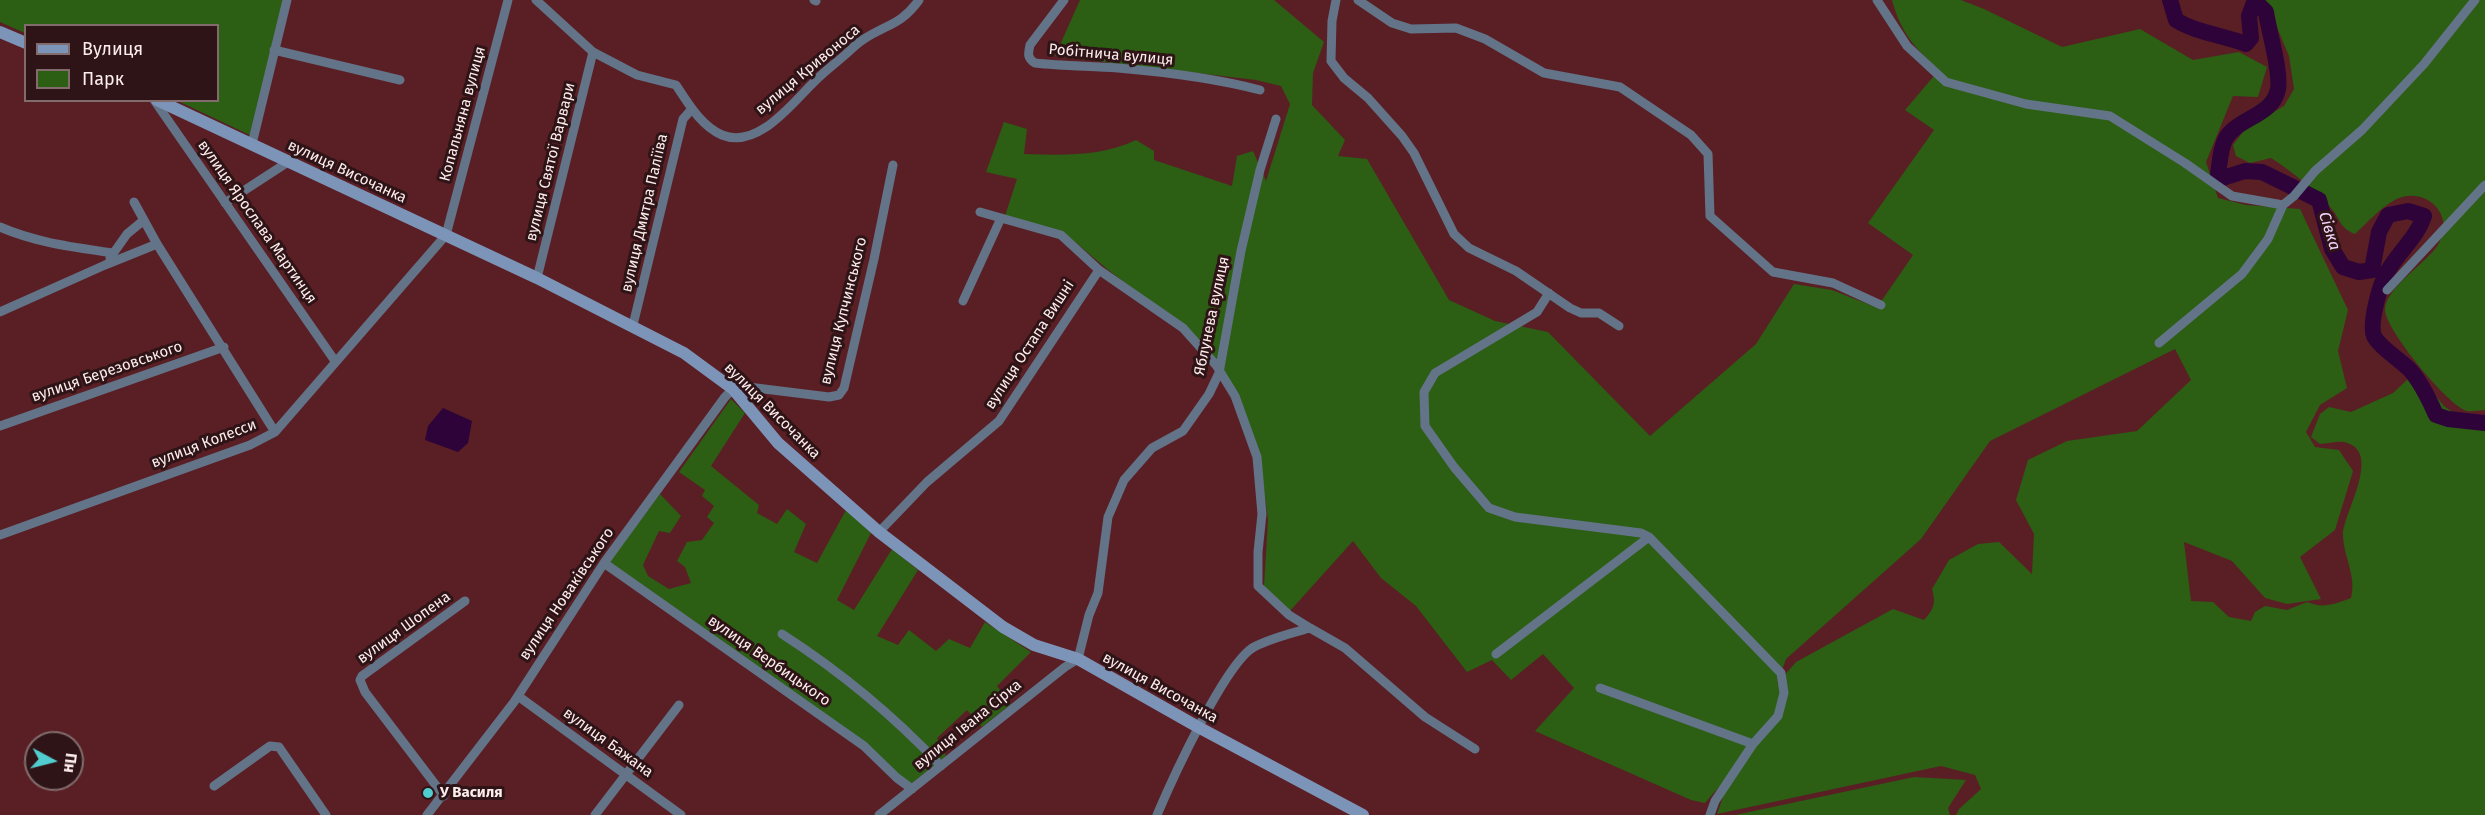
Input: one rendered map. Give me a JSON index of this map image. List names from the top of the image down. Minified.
{"streets":{"street":["Робітнича вулиця","вулиця Кривоноса","Копальняна вулиця","вулиця Святої Варвари","вулиця Височанка","вулиця Дмитра Паліїва","вулиця Ярослава Мартинця","вулиця Купчинського","Яблунева вулиця","вулиця Остапа Вишні","вулиця Березовського","вулиця Колесси","вулиця Новаківського","вулиця Шопена","вулиця Вербицького","вулиця Івана Сірка","вулиця Бажана"]},"crossings":[["вулиця Кривоноса","вулиця Святої Варвари"],["вулиця Кривоноса","вулиця Дмитра Паліїва"],["Копальняна вулиця","вулиця Височанка"],["Копальняна вулиця","вулиця Колесси"],["вулиця Святої Варвари","вулиця Височанка"],["вулиця Височанка","вулиця Дмитра Паліїва"],["вулиця Височанка","вулиця Купчинського"],["вулиця Височанка","Яблунева вулиця"],["вулиця Височанка","вулиця Остапа Вишні"],["вулиця Височанка","вулиця Колесси"],["вулиця Височанка","вулиця Новаківського"],["вулиця Височанка","вулиця Івана Сірка"],["вулиця Ярослава Мартинця","вулиця Колесси"],["вулиця Купчинського","вулиця Новаківського"],["Яблунева вулиця","вулиця Івана Сірка"],["вулиця Новаківського","вулиця Шопена"],["вулиця Новаківського","вулиця Вербицького"],["вулиця Новаківського","вулиця Бажана"],["вулиця Вербицького","вулиця Івана Сірка"]],"water":["Сівка"],"places":["У Василя"],"legend":["Вулиця","Парк"],"north":"right"}
